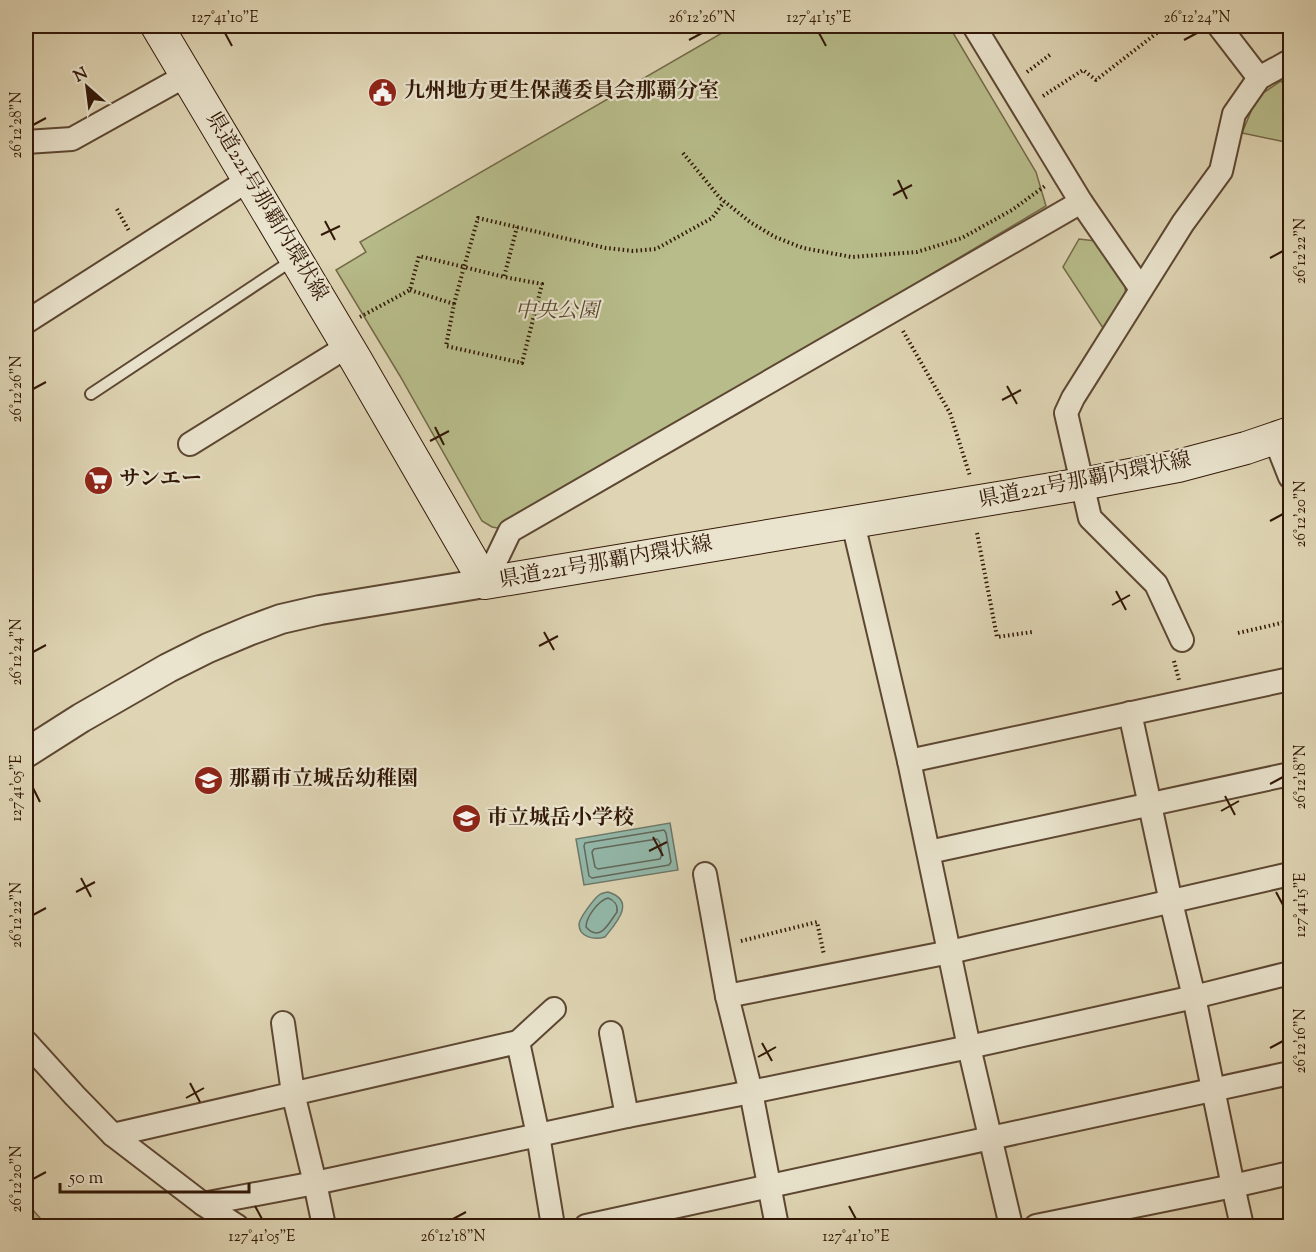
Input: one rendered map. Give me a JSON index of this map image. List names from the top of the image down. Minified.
{"streets":{"main road":["県道221号那覇内環状線"]},"parks":["中央公園"],"places":{"public building":["九州地方更生保護委員会那覇分室"],"supermarket":["サンエー"],"school or university":["那覇市立城岳幼稚園","市立城岳小学校"]},"scale_bar":"50 m","north":"top left","coordinates":["127°41'10\"E","26°12'26\"N","127°41'15\"E","26°12'24\"N","26°12'28\"N","26°12'22\"N","26°12'20\"N","26°12'18\"N","127°41'05\"E","26°12'16\"N"]}
